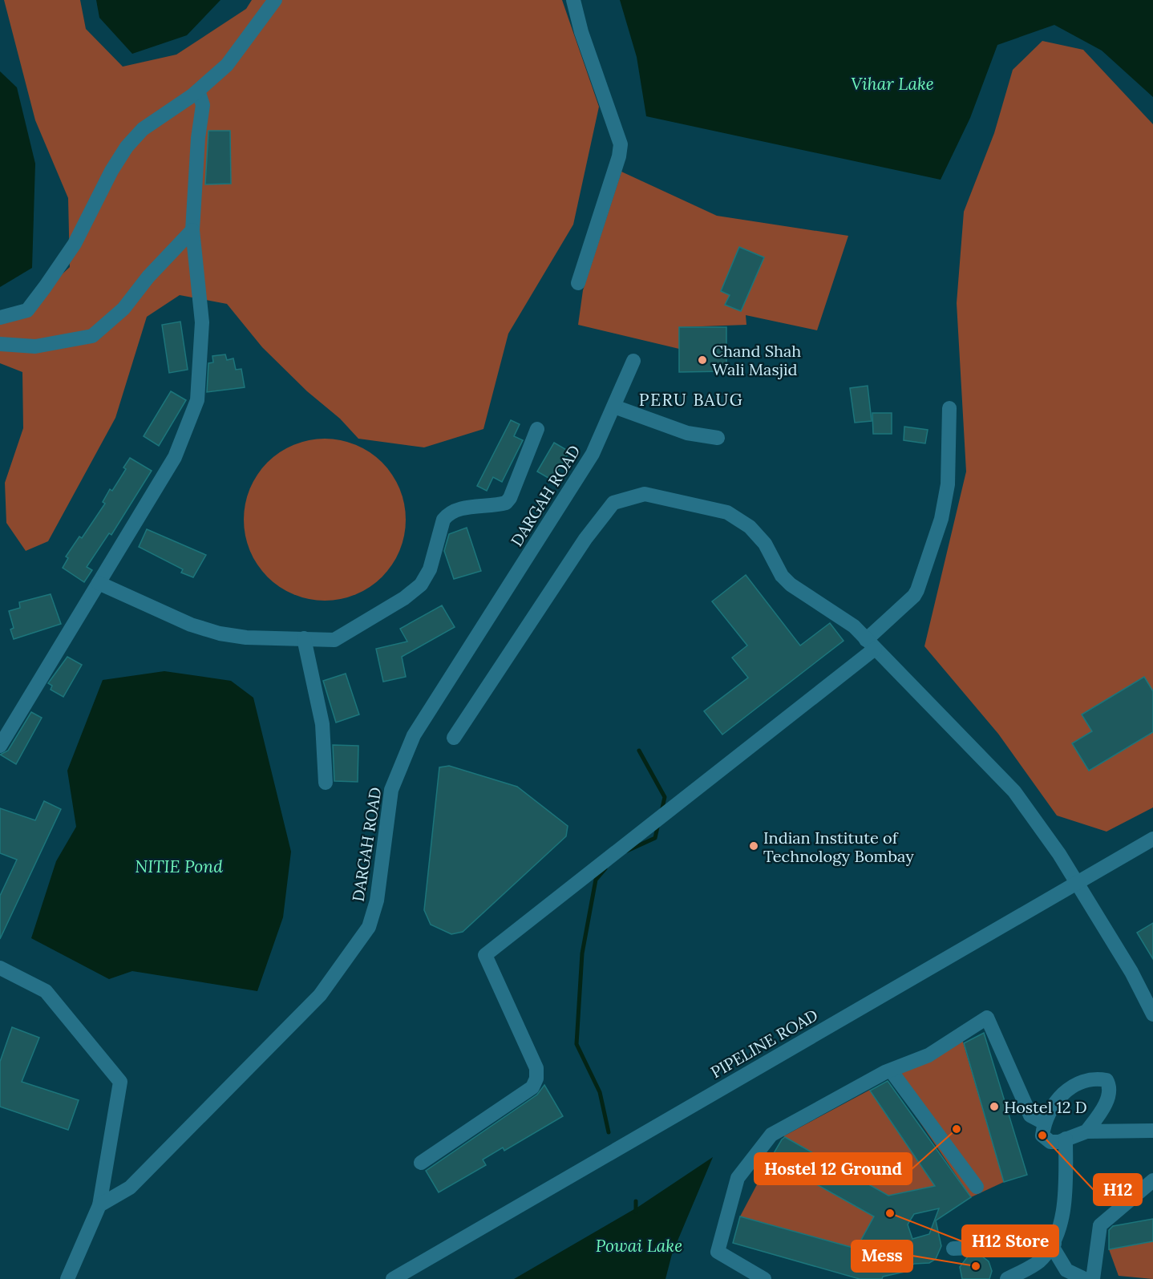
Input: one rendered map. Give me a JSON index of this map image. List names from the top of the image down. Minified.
{"streets":{"street":["DARGAH ROAD","PIPELINE ROAD"]},"districts":["PERU BAUG"],"water":["Vihar Lake","NITIE Pond","Powai Lake"],"places":["Chand Shah Wali Masjid","Indian Institute of Technology Bombay","Hostel 12 D","Hostel 12 Ground","H12","H12 Store","Mess"]}
